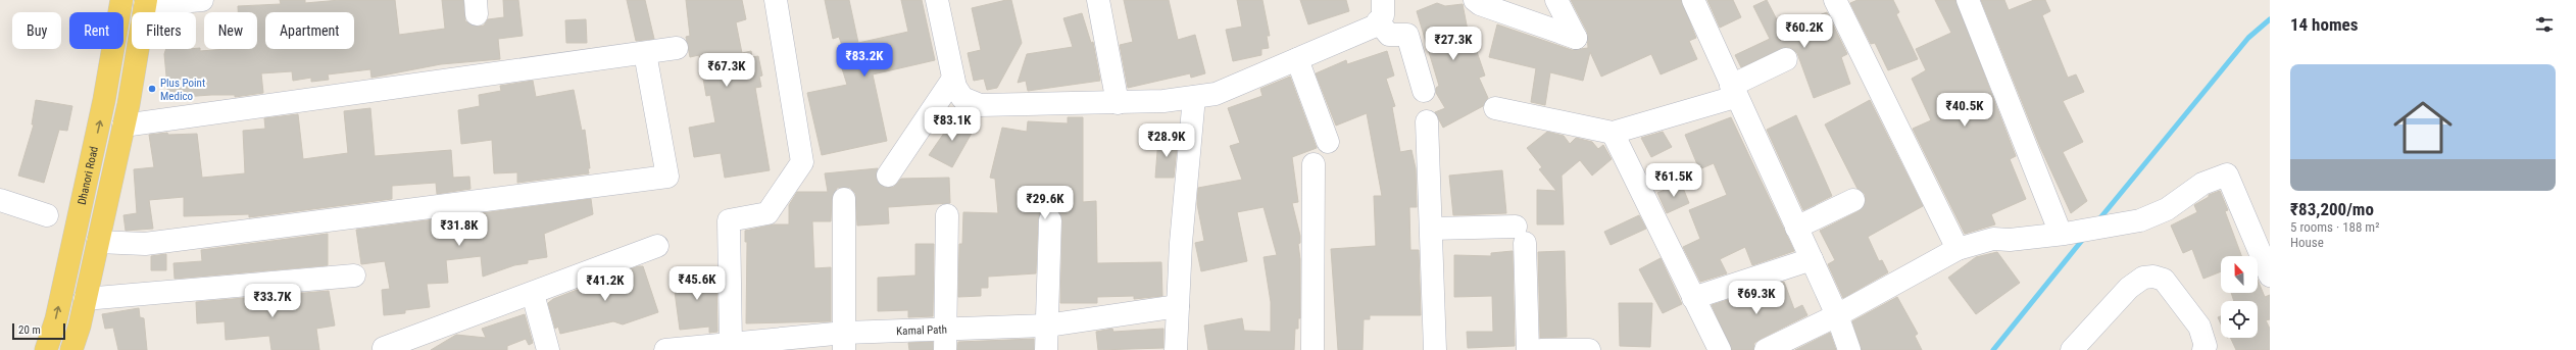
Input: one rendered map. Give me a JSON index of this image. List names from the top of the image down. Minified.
{"streets":{"main road":["Dhanori Road"],"street":["Kamal Path"]},"places":["Plus Point Medico"],"scale_bar":"20 m","north":"top","page":{"heading":"14 homes","chip":["Buy","Rent","Filters","New","Apartment"],"price":["₹60.2K","₹27.3K","₹83.2K","₹67.3K","₹40.5K","₹83.1K","₹28.9K","₹61.5K","₹29.6K","₹31.8K","₹45.6K","₹41.2K","₹69.3K","₹33.7K"],"list":[{"name":"₹83,200/mo","note":"5 rooms · 188 m² · House"}],"scale":"20 m"}}
